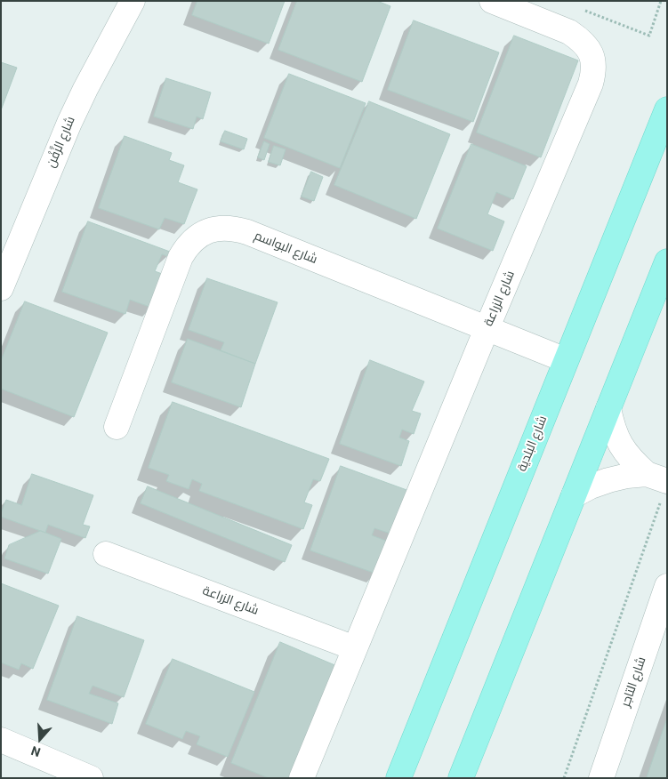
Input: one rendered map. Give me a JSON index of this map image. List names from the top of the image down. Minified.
{"streets":{"main road":["شارع البلدية"],"street":["شارع الزَّفْن","شارع البواسم","شارع الزراعة","شارع التاجر"]},"crossings":[["شارع البواسم","شارع الزراعة"],["شارع البواسم","شارع البلدية"]],"north":"bottom"}
